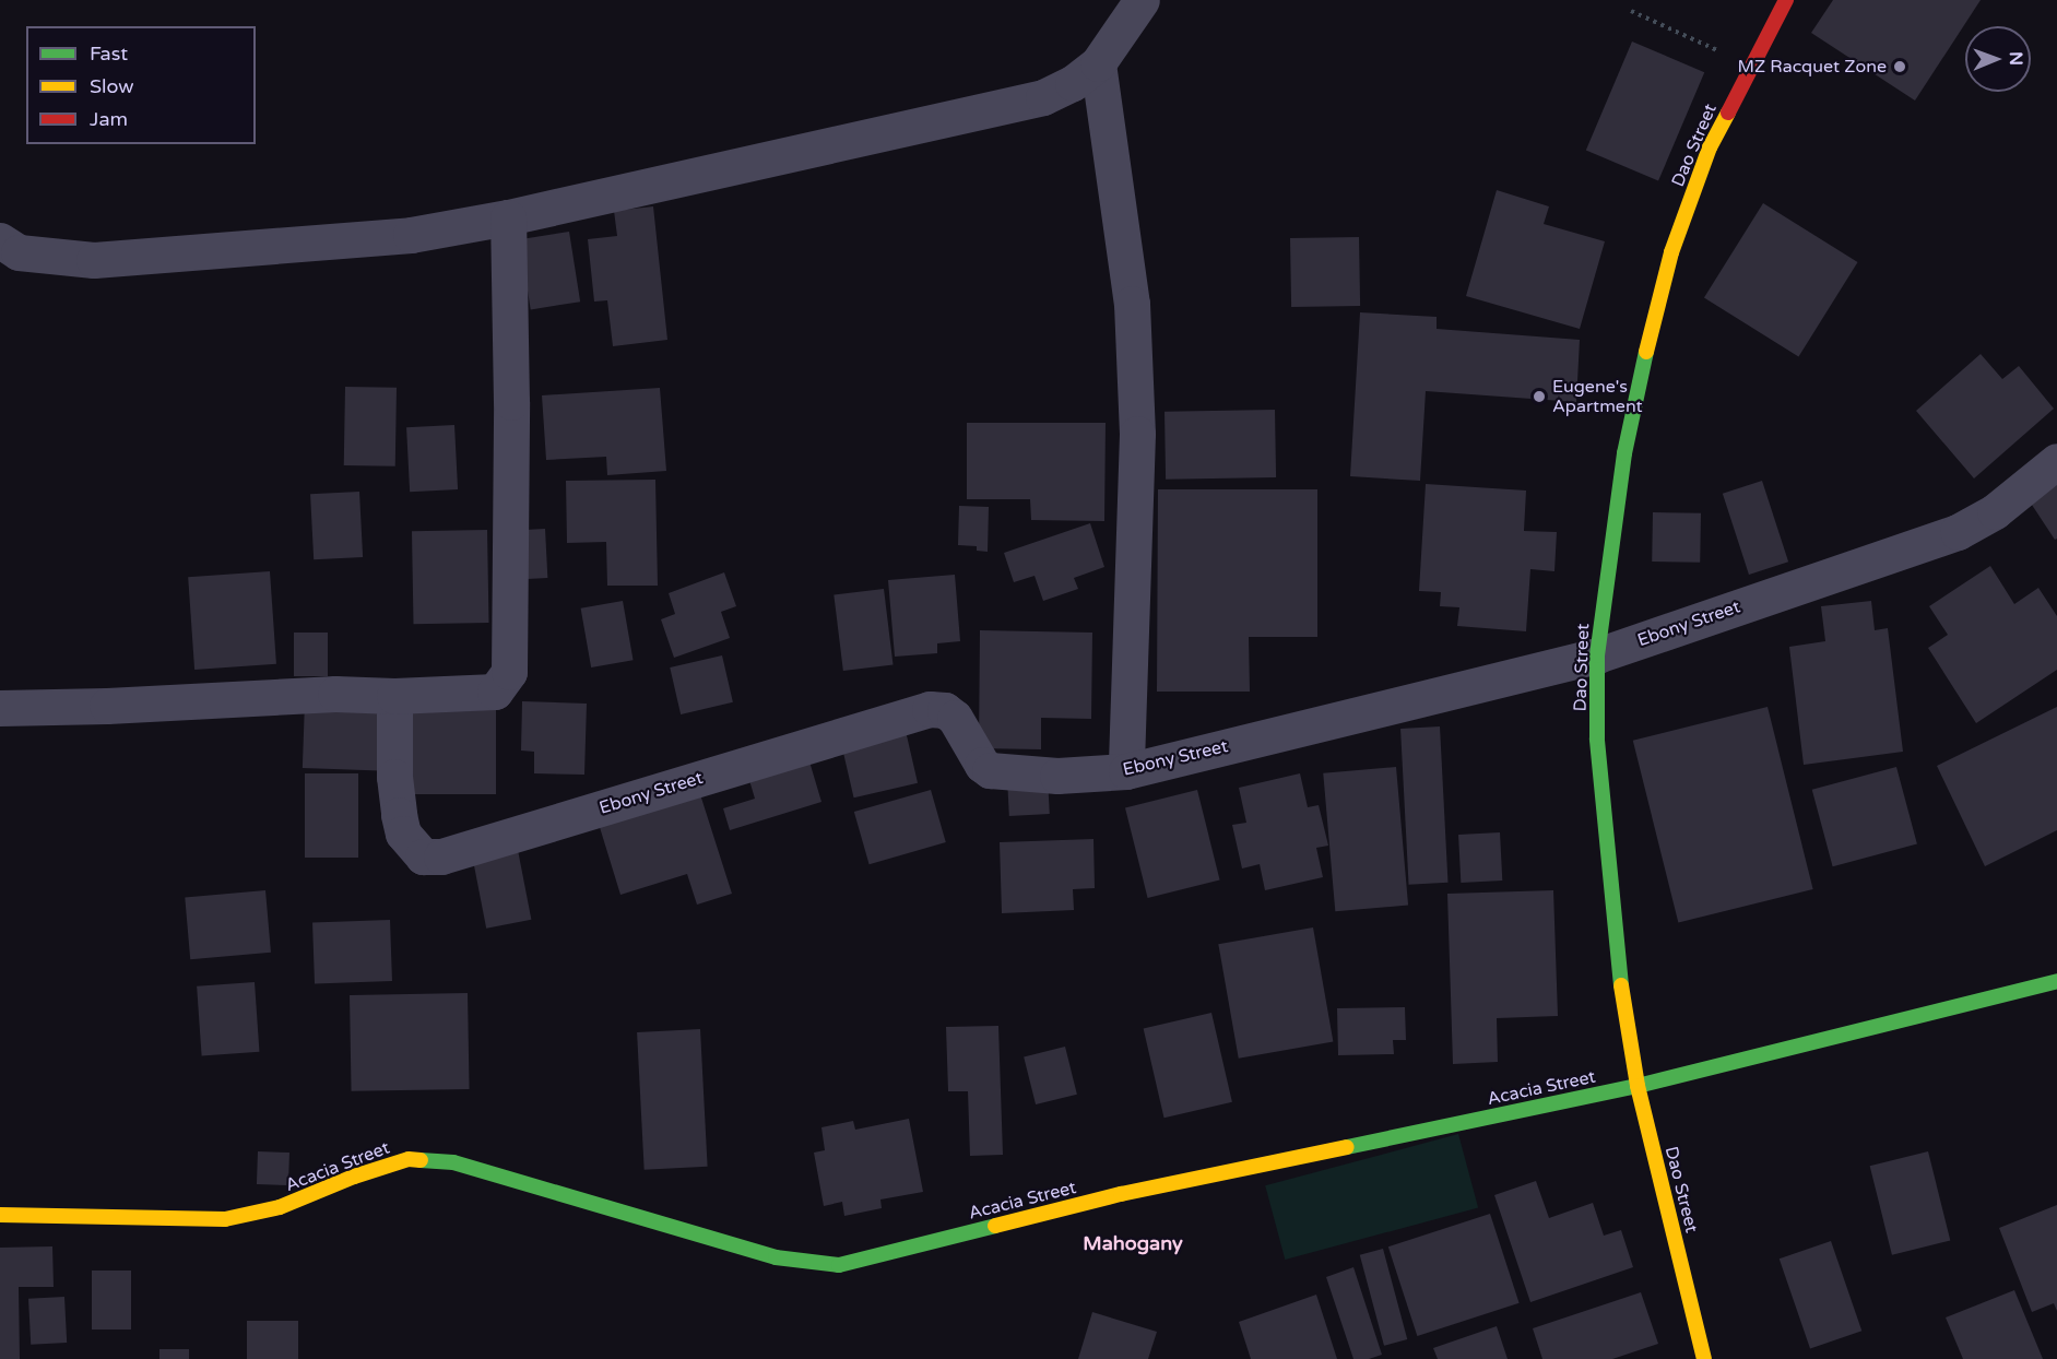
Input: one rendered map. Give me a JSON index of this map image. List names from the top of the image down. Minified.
{"streets":{"street":["Dao Street","Ebony Street","Acacia Street"]},"crossings":[["Dao Street","Ebony Street"],["Dao Street","Acacia Street"]],"districts":["Mahogany"],"places":["MZ Racquet Zone","Eugene's Apartment"],"legend":["Fast","Slow","Jam"],"north":"right"}
